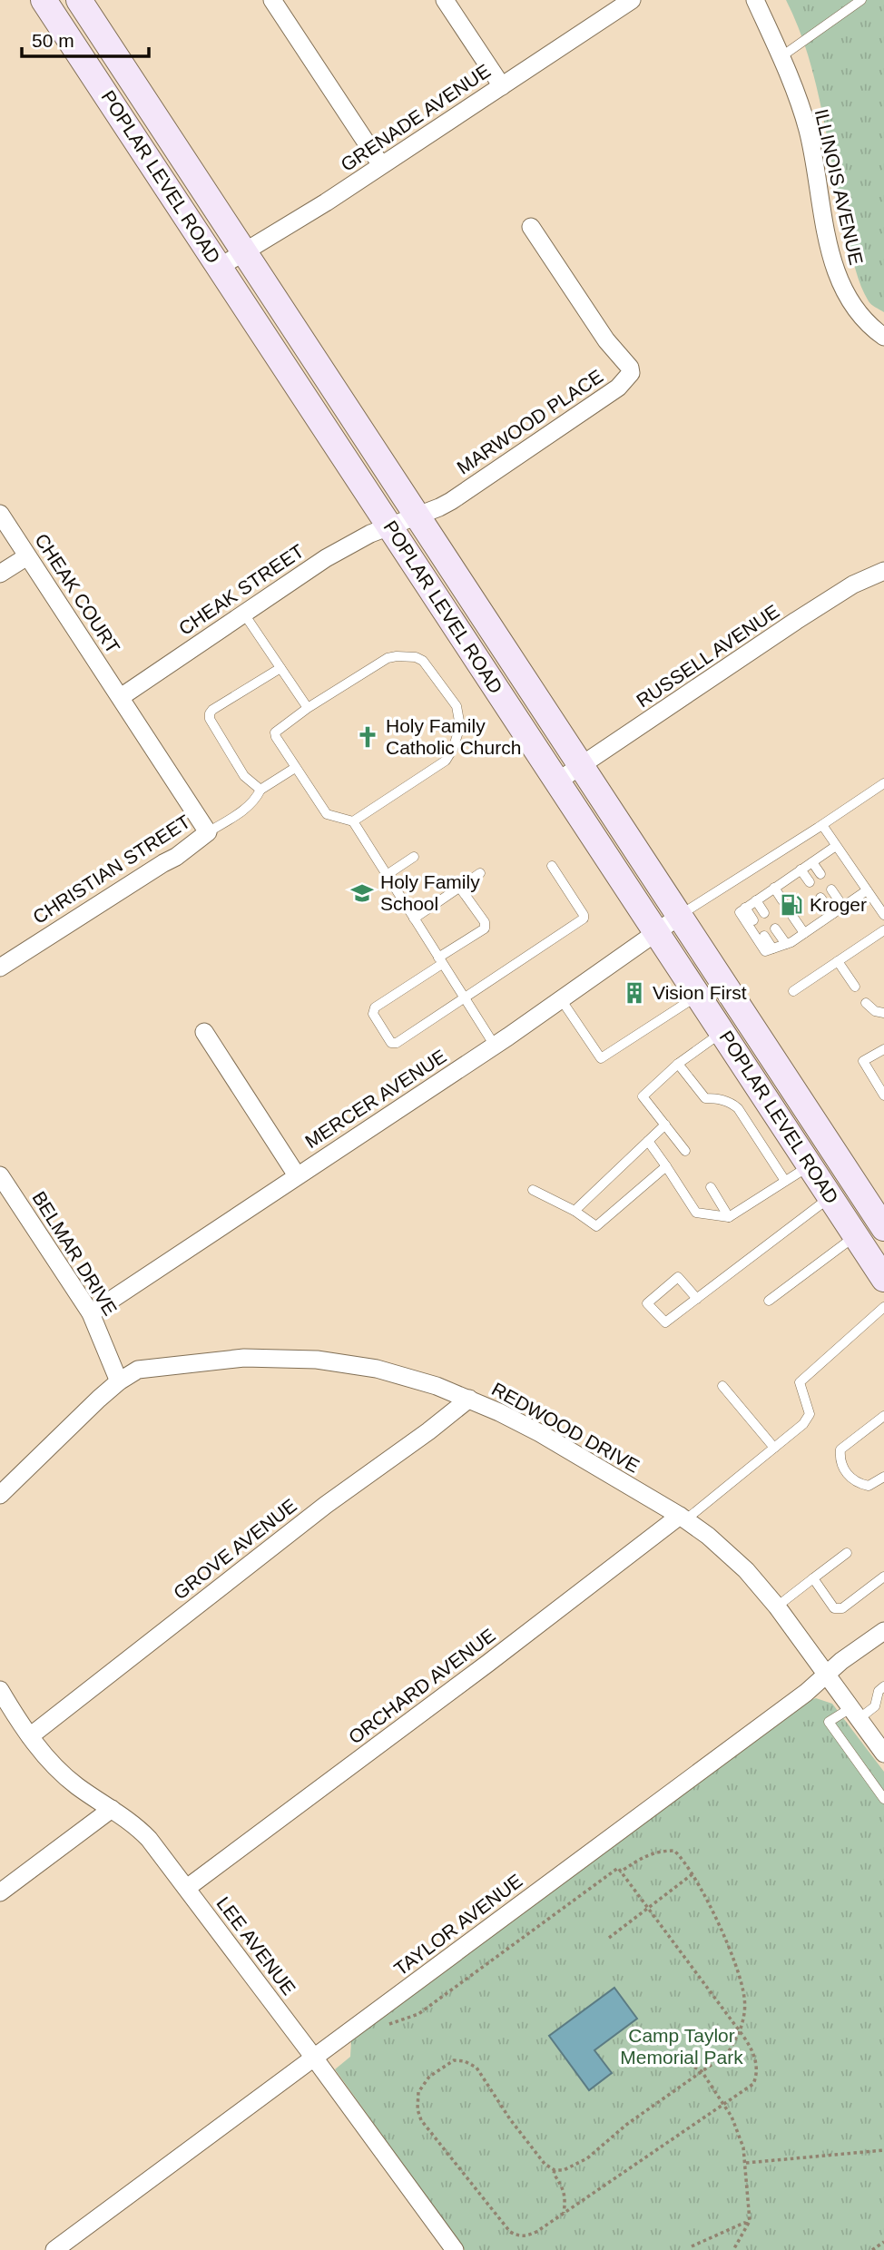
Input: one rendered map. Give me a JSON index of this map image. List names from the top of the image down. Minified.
{"streets":{"main road":["POPLAR LEVEL ROAD"],"street":["GRENADE AVENUE","ILLINOIS AVENUE","MARWOOD PLACE","CHEAK STREET","CHEAK COURT","RUSSELL AVENUE","CHRISTIAN STREET","MERCER AVENUE","BELMAR DRIVE","REDWOOD DRIVE","GROVE AVENUE","ORCHARD AVENUE","TAYLOR AVENUE","LEE AVENUE"]},"crossings":[["GRENADE AVENUE","POPLAR LEVEL ROAD"],["POPLAR LEVEL ROAD","MARWOOD PLACE"],["POPLAR LEVEL ROAD","CHEAK STREET"],["POPLAR LEVEL ROAD","RUSSELL AVENUE"],["POPLAR LEVEL ROAD","MERCER AVENUE"],["MARWOOD PLACE","CHEAK STREET"],["CHEAK STREET","CHEAK COURT"],["CHEAK STREET","CHRISTIAN STREET"],["CHEAK COURT","CHRISTIAN STREET"],["MERCER AVENUE","BELMAR DRIVE"],["BELMAR DRIVE","REDWOOD DRIVE"],["REDWOOD DRIVE","GROVE AVENUE"],["REDWOOD DRIVE","ORCHARD AVENUE"],["REDWOOD DRIVE","TAYLOR AVENUE"],["GROVE AVENUE","LEE AVENUE"],["ORCHARD AVENUE","LEE AVENUE"],["TAYLOR AVENUE","LEE AVENUE"]],"parks":["Camp Taylor Memorial Park"],"places":{"church":["Holy Family Catholic Church"],"school or university":["Holy Family School"],"fuel station":["Kroger"],"building":["Vision First"]},"scale_bar":"50 m"}
